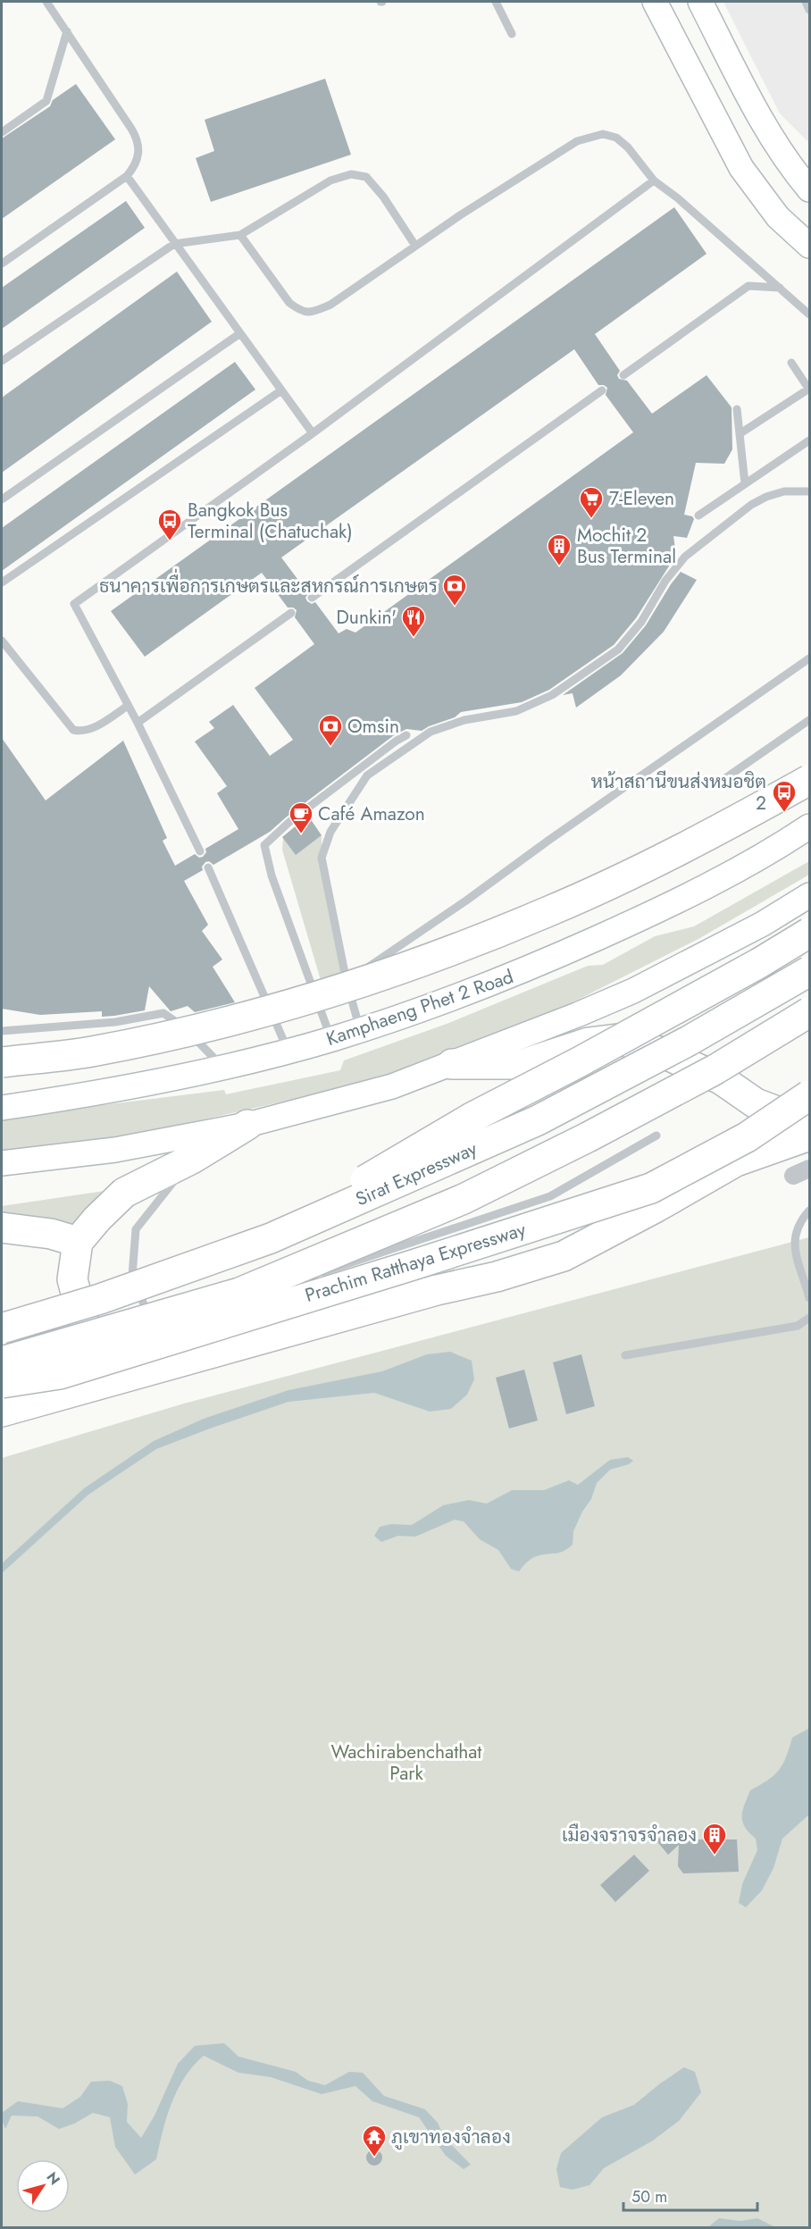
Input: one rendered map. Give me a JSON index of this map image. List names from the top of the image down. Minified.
{"streets":{"highway":["Sirat Expressway","Prachim Ratthaya Expressway"],"main road":["Kamphaeng Phet 2 Road"]},"parks":["Wachirabenchathat Park"],"places":{"supermarket":["7-Eleven"],"bus stop":["Bangkok Bus Terminal (Chatuchak)","หน้าสถานีขนส่งหมอชิต 2"],"building":["Mochit 2 Bus Terminal","เมืองจราจรจำลอง"],"bank":["ธนาคารเพื่อการเกษตรและสหกรณ์การเกษตร","Omsin"],"restaurant":["Dunkin'"],"cafe":["Café Amazon"],"temple":["ภูเขาทองจำลอง"]},"scale_bar":"50 m","north":"top right"}
